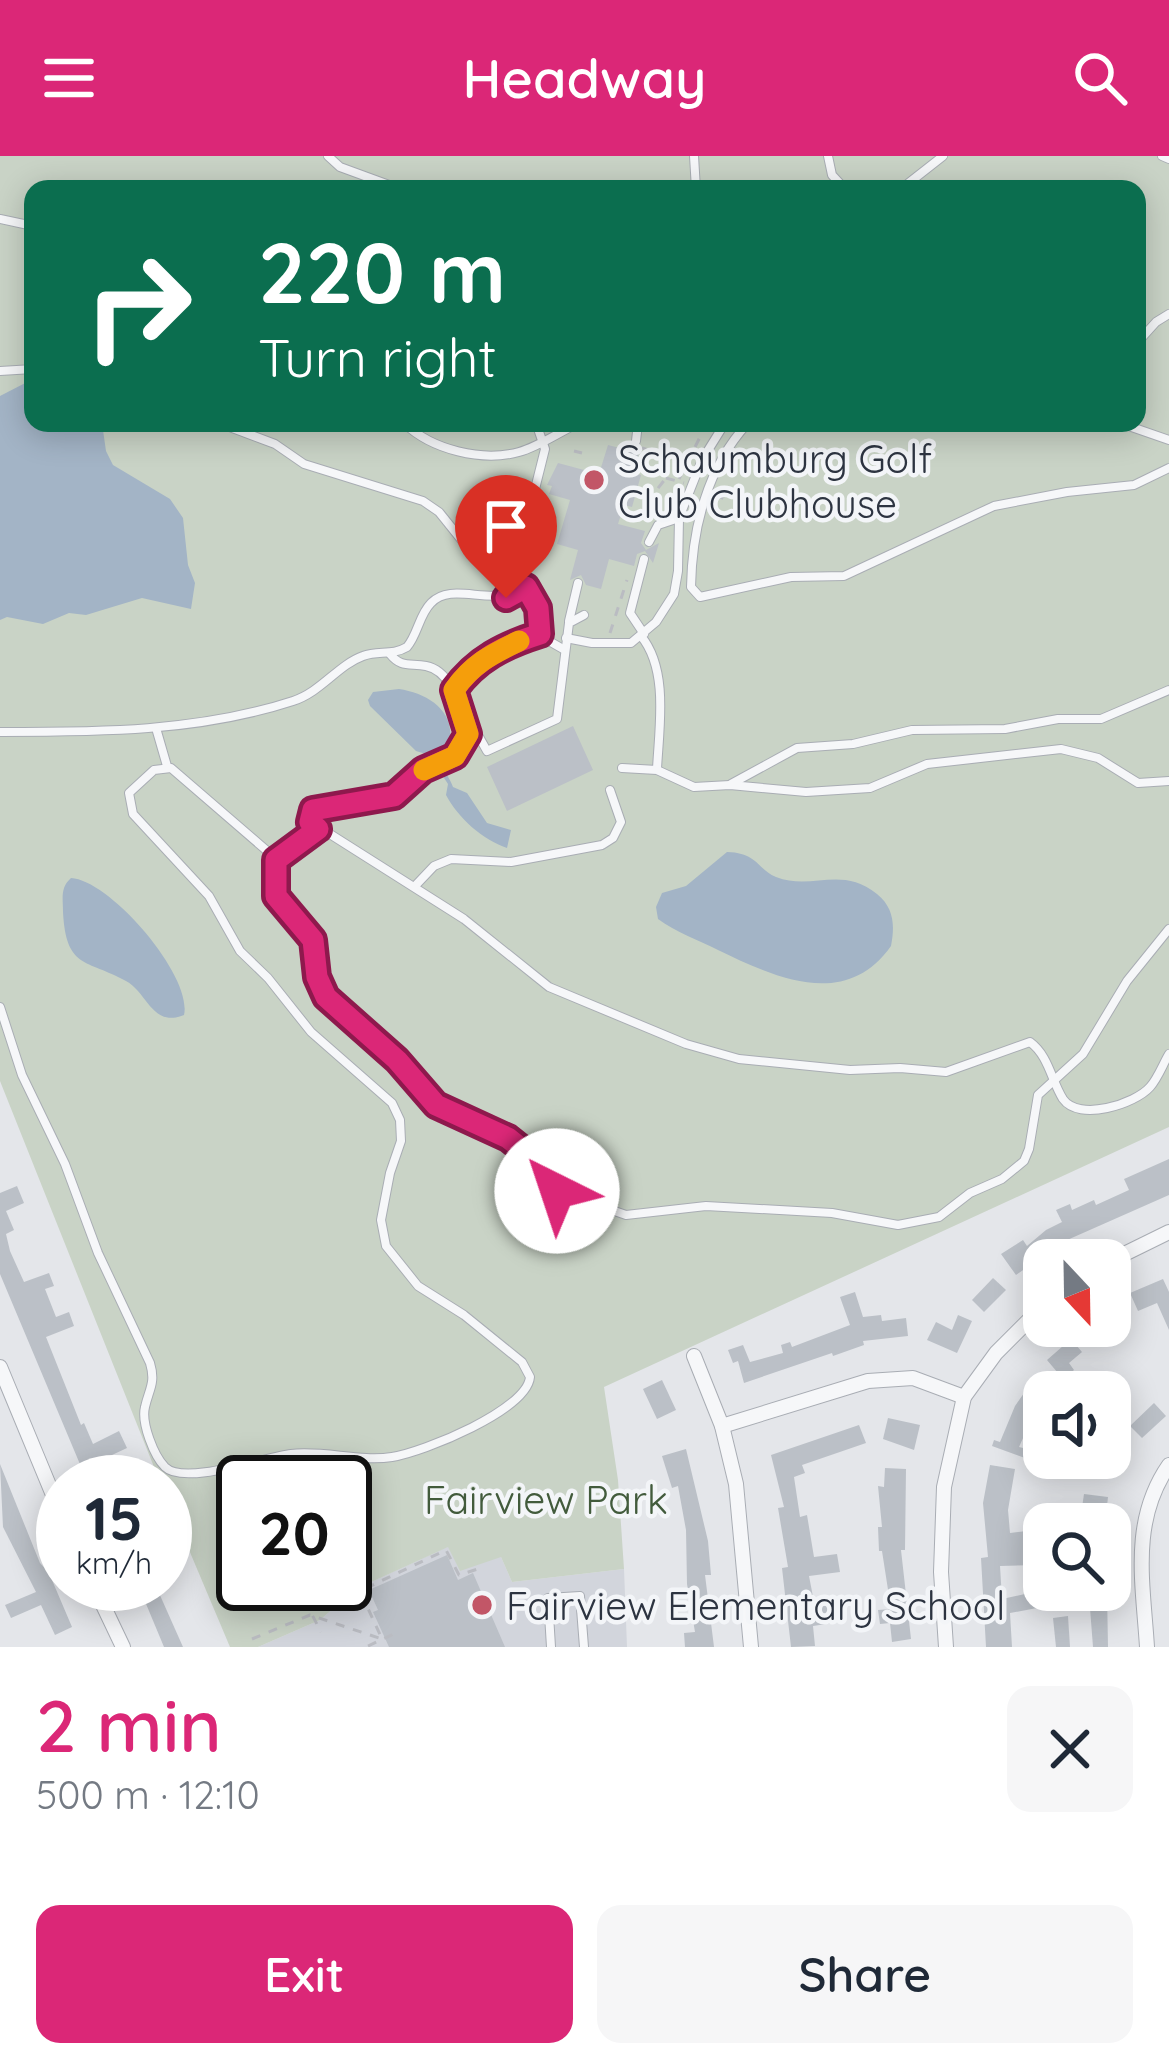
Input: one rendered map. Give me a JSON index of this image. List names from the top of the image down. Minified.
{"parks":["Fairview Park"],"places":["Schaumburg Golf Club Clubhouse","Fairview Elementary School"],"north":"bottom","page":{"header":"Headway","turn":["220 m","Turn right"],"speed":"15 km/h","limit":"20","heading":["2 min","500 m · 12:10"],"buttons":["Exit","Share"]}}
